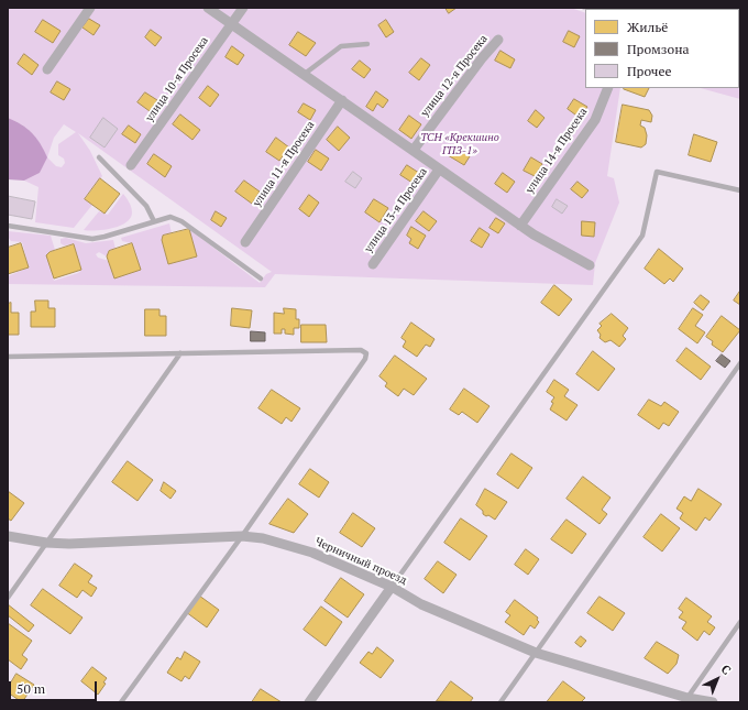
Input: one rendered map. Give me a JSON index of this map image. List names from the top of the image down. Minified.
{"streets":{"street":["улица 12-я Просека","улица 10-я Просека","улица 14-я Просека","улица 11-я Просека","улица 13-я Просека","Черничный проезд"]},"parks":["ТСН «Крекшино ГПЗ-1»"],"legend":["Жильё","Промзона","Прочее"],"scale_bar":"50 m","north":"top right"}
